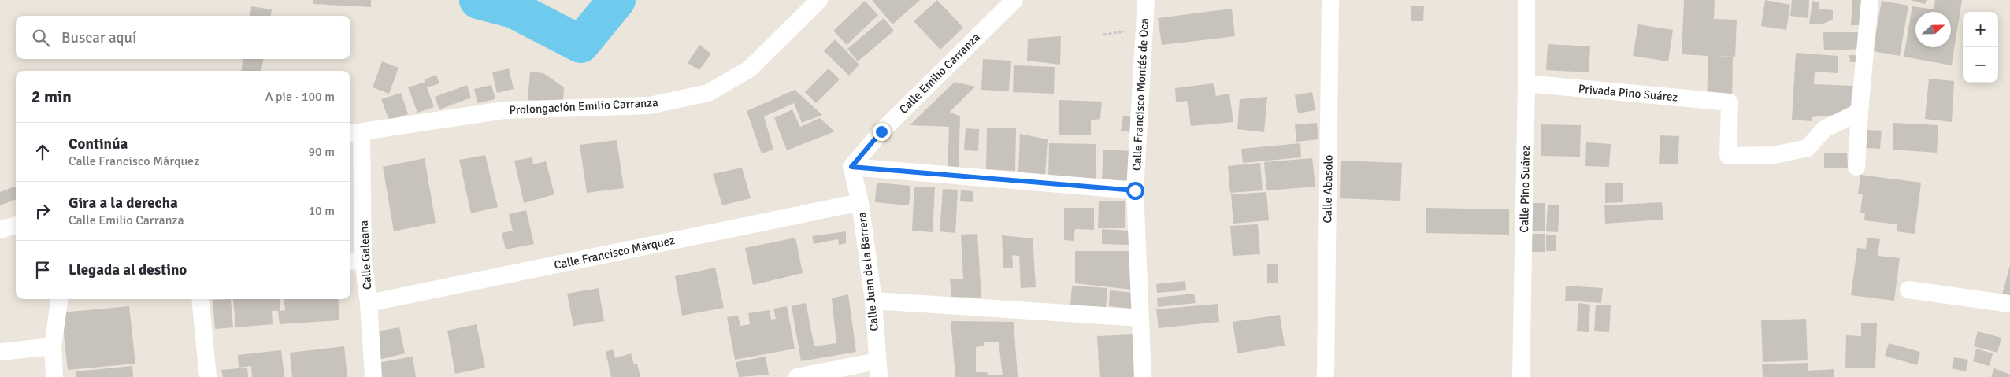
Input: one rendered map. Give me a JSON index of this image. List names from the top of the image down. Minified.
{"streets":{"street":["Calle Emilio Carranza","Privada Pino Suárez","Calle Francisco Montés de Oca","Prolongación Emilio Carranza","Calle Abasolo","Calle Pino Suárez","Calle Francisco Márquez","Calle Galeana","Calle Juan de la Barrera"]},"crossings":[["Calle Emilio Carranza","Calle Juan de la Barrera"],["Privada Pino Suárez","Calle Pino Suárez"],["Prolongación Emilio Carranza","Calle Galeana"],["Calle Francisco Márquez","Calle Galeana"],["Calle Francisco Márquez","Calle Juan de la Barrera"]],"north":"right","page":{"map_buttons":["+","−"],"search":"Buscar aquí","heading":["2 min","A pie · 100 m"],"list":[["Continúa","Calle Francisco Márquez","90 m"],["Gira a la derecha","Calle Emilio Carranza","10 m"],"Llegada al destino"]}}
